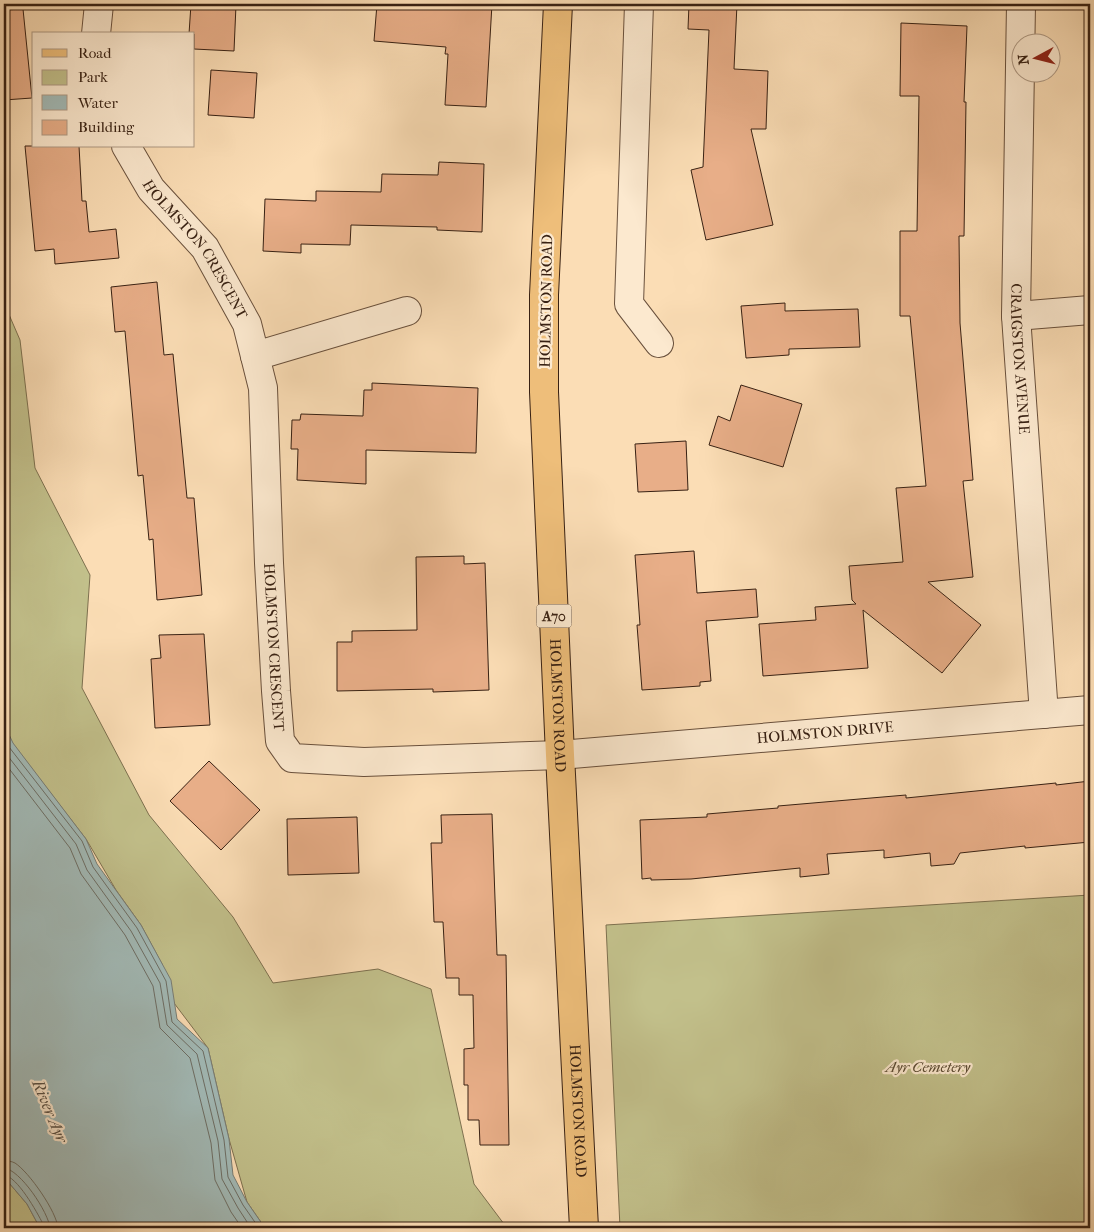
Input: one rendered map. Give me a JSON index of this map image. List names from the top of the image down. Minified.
{"streets":{"main road":["HOLMSTON ROAD","A70"],"street":["HOLMSTON CRESCENT","CRAIGSTON AVENUE","HOLMSTON DRIVE"]},"crossings":[["HOLMSTON CRESCENT","HOLMSTON ROAD"],["HOLMSTON CRESCENT","HOLMSTON DRIVE"],["HOLMSTON ROAD","HOLMSTON DRIVE"],["CRAIGSTON AVENUE","HOLMSTON DRIVE"]],"water":["River Ayr"],"parks":["Ayr Cemetery"],"legend":["Road","Park","Water","Building"],"north":"left"}
